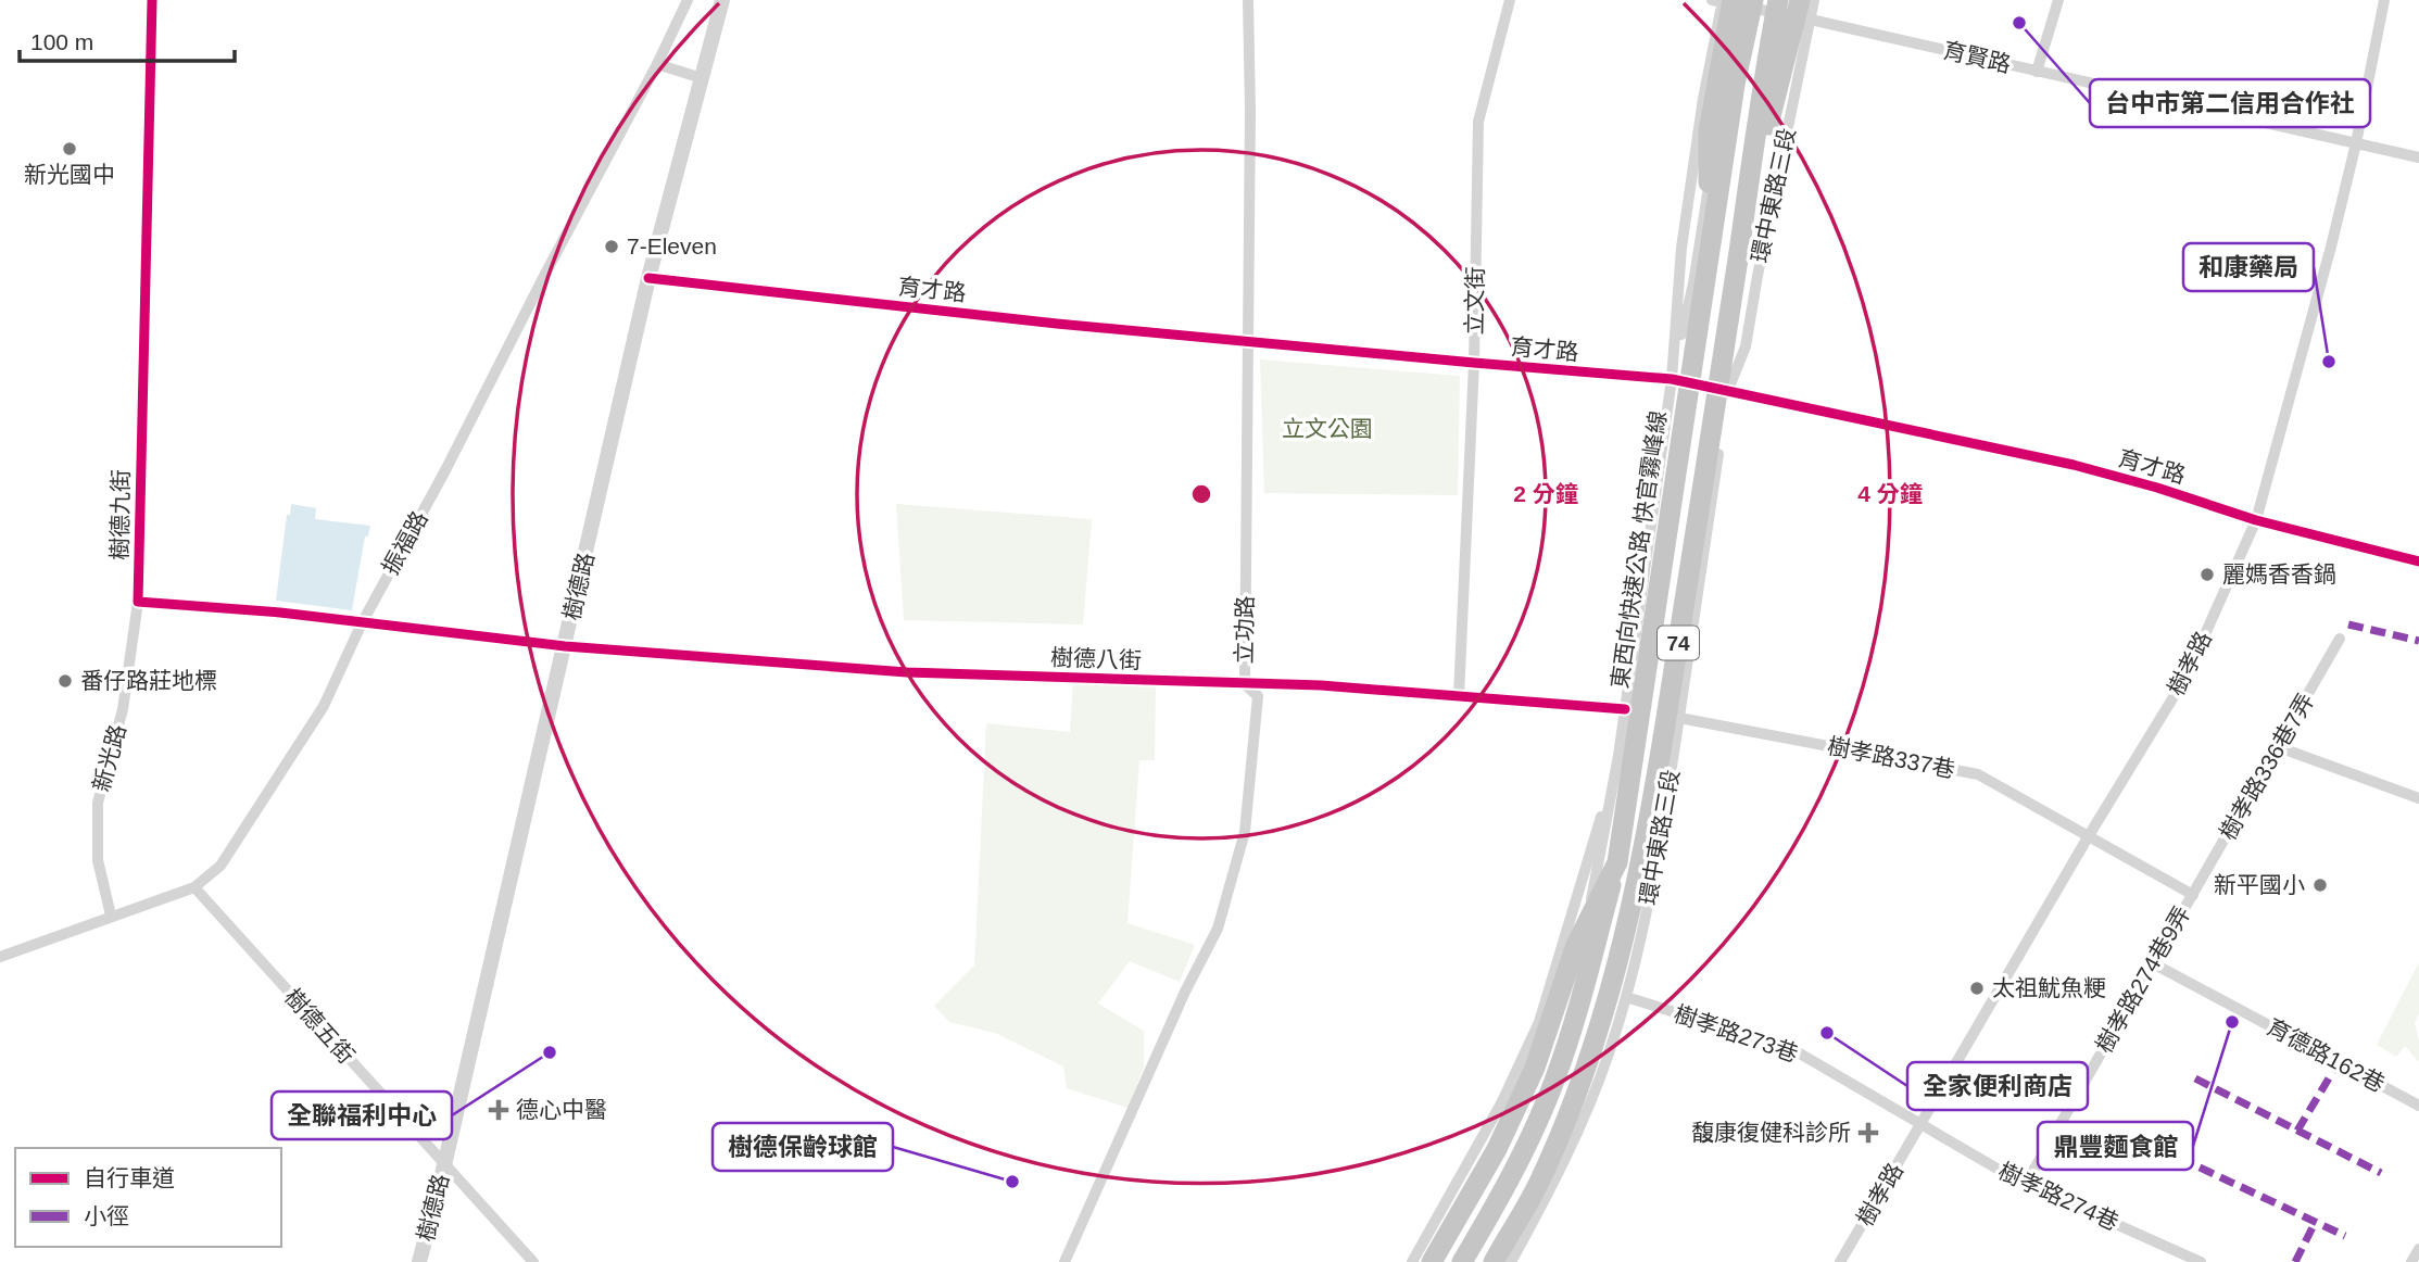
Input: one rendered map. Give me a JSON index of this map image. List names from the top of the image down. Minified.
{"streets":{"highway":["東西向快速公路 快官霧峰線","74"],"street":["育賢路","環中東路三段","育才路","立文街","樹德九街","振福路","樹德路","立功路","樹德八街","樹孝路","新光路","樹孝路337巷","樹孝路336巷7弄","樹孝路274巷9弄","樹德五街","樹孝路273巷","育德路162巷","樹孝路274巷"]},"crossings":[["育賢路","環中東路三段"],["育賢路","東西向快速公路 快官霧峰線"],["育賢路","74"],["育賢路","樹孝路"],["環中東路三段","育才路"],["環中東路三段","74"],["環中東路三段","樹孝路337巷"],["環中東路三段","樹孝路273巷"],["育才路","立文街"],["育才路","樹德路"],["育才路","立功路"],["育才路","樹孝路"],["立文街","樹德八街"],["樹德九街","新光路"],["振福路","新光路"],["振福路","樹德五街"],["東西向快速公路 快官霧峰線","74"],["樹德路","樹德八街"],["樹德路","樹德五街"],["立功路","樹德八街"],["樹孝路","樹孝路337巷"],["樹孝路","樹孝路273巷"],["樹孝路","樹孝路274巷"],["樹孝路337巷","樹孝路336巷7弄"],["樹孝路337巷","樹孝路274巷9弄"],["樹孝路336巷7弄","樹孝路274巷9弄"],["樹孝路274巷9弄","育德路162巷"],["樹孝路274巷9弄","樹孝路274巷"],["樹孝路273巷","樹孝路274巷"]],"parks":["立文公園"],"places":{"other":["台中市第二信用合作社","新光國中","7-Eleven","和康藥局","麗媽香香鍋","番仔路莊地標","新平國小","太祖魷魚粳","鼎豐麵食館","全家便利商店","全聯福利中心","樹德保齡球館"],"health":["德心中醫","馥康復健科診所"]},"legend":["自行車道","小徑"],"scale_bar":"100 m","rings":["2 分鐘","4 分鐘"]}
